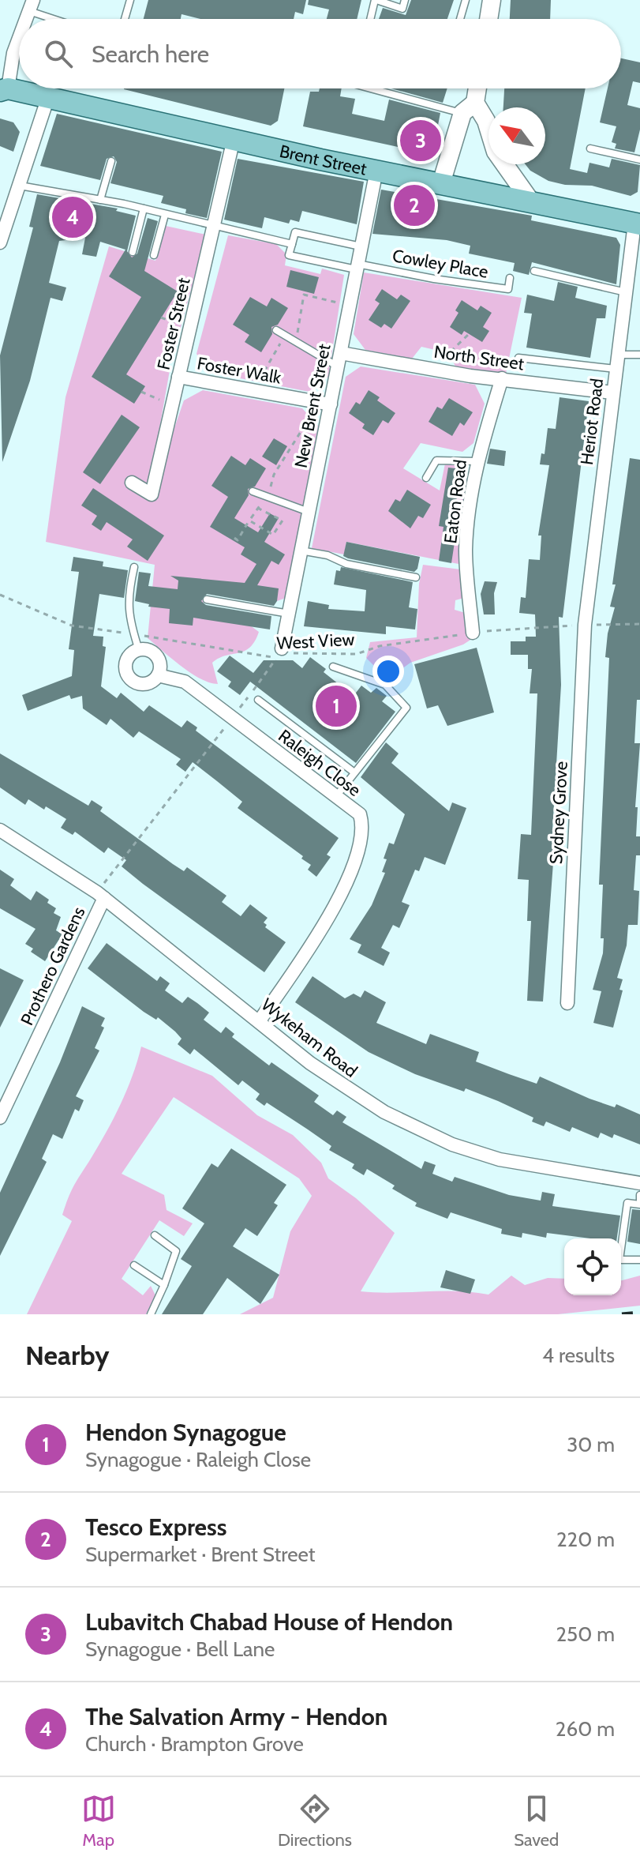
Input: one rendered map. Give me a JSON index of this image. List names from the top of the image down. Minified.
{"streets":{"main road":["Brent Street"],"street":["Foster Street","North Street","Foster Walk","New Brent Street","Heriot Road","Eaton Road","Raleigh Close","Sydney Grove","Prothero Gardens","Wykeham Road"],"lane":["Cowley Place"],"path":["West View"]},"crossings":[["Brent Street","Foster Street"],["Brent Street","New Brent Street"],["Brent Street","Heriot Road"],["Cowley Place","New Brent Street"],["Foster Street","Foster Walk"],["North Street","New Brent Street"],["North Street","Heriot Road"],["North Street","Eaton Road"],["Foster Walk","New Brent Street"],["New Brent Street","West View"],["Heriot Road","West View"],["Heriot Road","Sydney Grove"],["Eaton Road","West View"],["West View","Sydney Grove"],["Raleigh Close","Wykeham Road"],["Prothero Gardens","Wykeham Road"]],"north":"top left","page":{"search":"Search here","pins":["3","2","4","1"],"heading":["Nearby","4 results"],"list":[{"mark":"1","name":"Hendon Synagogue","note":"Synagogue · Raleigh Close","value":"30 m"},{"mark":"2","name":"Tesco Express","note":"Supermarket · Brent Street","value":"220 m"},{"mark":"3","name":"Lubavitch Chabad House of Hendon","note":"Synagogue · Bell Lane","value":"250 m"},{"mark":"4","name":"The Salvation Army - Hendon","note":"Church · Brampton Grove","value":"260 m"}],"nav":["Map","Directions","Saved"]}}
